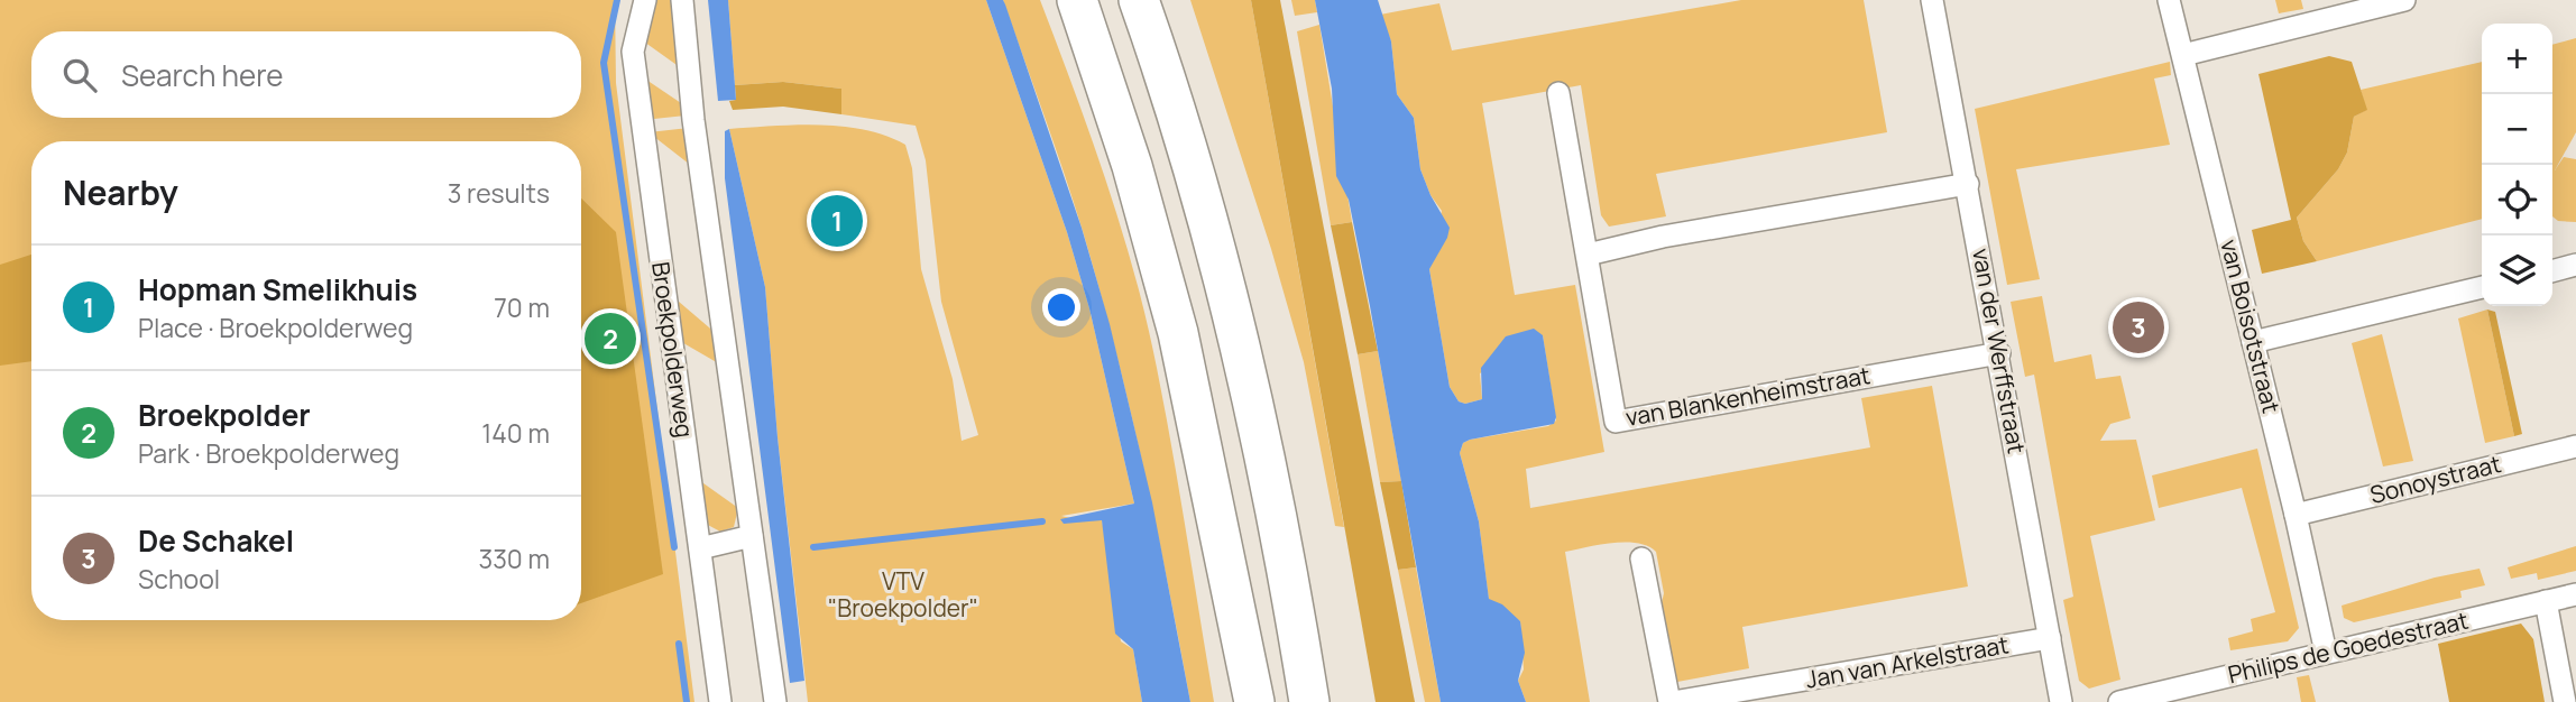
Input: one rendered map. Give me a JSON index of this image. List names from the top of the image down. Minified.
{"streets":{"street":["van Boisotstraat","Broekpolderweg","van der Werffstraat","van Blankenheimstraat","Sonoystraat","Philips de Goedestraat","Jan van Arkelstraat"]},"crossings":[["van Boisotstraat","Sonoystraat"],["van Boisotstraat","Philips de Goedestraat"],["van der Werffstraat","van Blankenheimstraat"],["van der Werffstraat","Jan van Arkelstraat"]],"parks":["VTV \"Broekpolder\""],"page":{"map_buttons":["+","−"],"search":"Search here","heading":["Nearby","3 results"],"pins":["1","3","2"],"list":[{"mark":"1","name":"Hopman Smelikhuis","note":"Place · Broekpolderweg","value":"70 m"},{"mark":"2","name":"Broekpolder","note":"Park · Broekpolderweg","value":"140 m"},{"mark":"3","name":"De Schakel","note":"School","value":"330 m"}]}}
